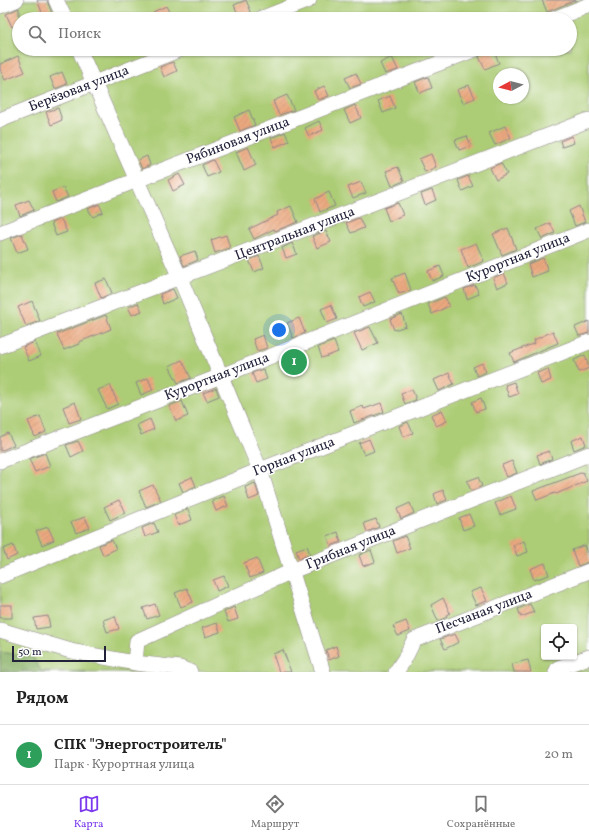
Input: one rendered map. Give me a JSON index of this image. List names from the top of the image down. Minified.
{"streets":{"street":["Берёзовая улица","Рябиновая улица","Центральная улица","Курортная улица","Горная улица","Грибная улица","Песчаная улица"]},"scale_bar":"50 m","north":"left","page":{"search":"Поиск","pins":"1","scale":"50 m","heading":"Рядом","list":[{"mark":"1","name":"СПК \"Энергостроитель\"","note":"Парк · Курортная улица","value":"20 m"}],"nav":["Карта","Маршрут","Сохранённые"]}}
